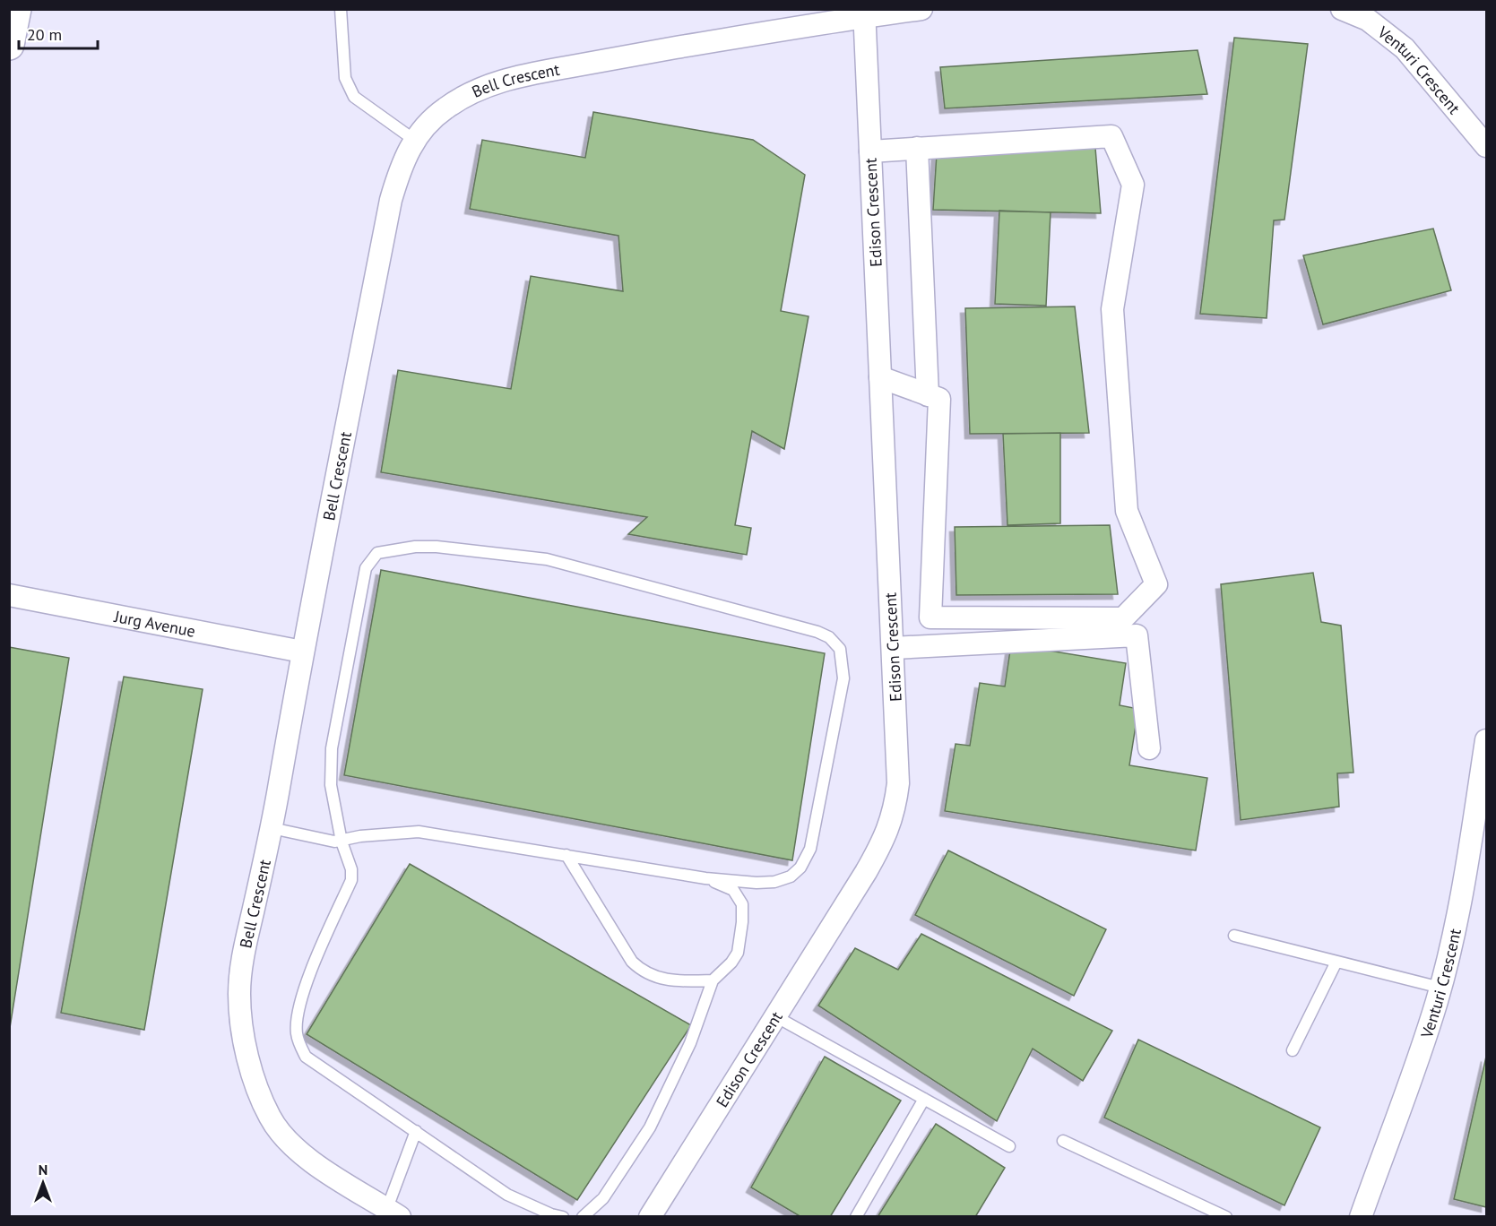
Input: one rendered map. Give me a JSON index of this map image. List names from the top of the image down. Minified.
{"streets":{"street":["Venturi Crescent","Bell Crescent","Edison Crescent","Jurg Avenue"]},"crossings":[["Bell Crescent","Edison Crescent"],["Bell Crescent","Jurg Avenue"]],"scale_bar":"20 m","north":"top"}
